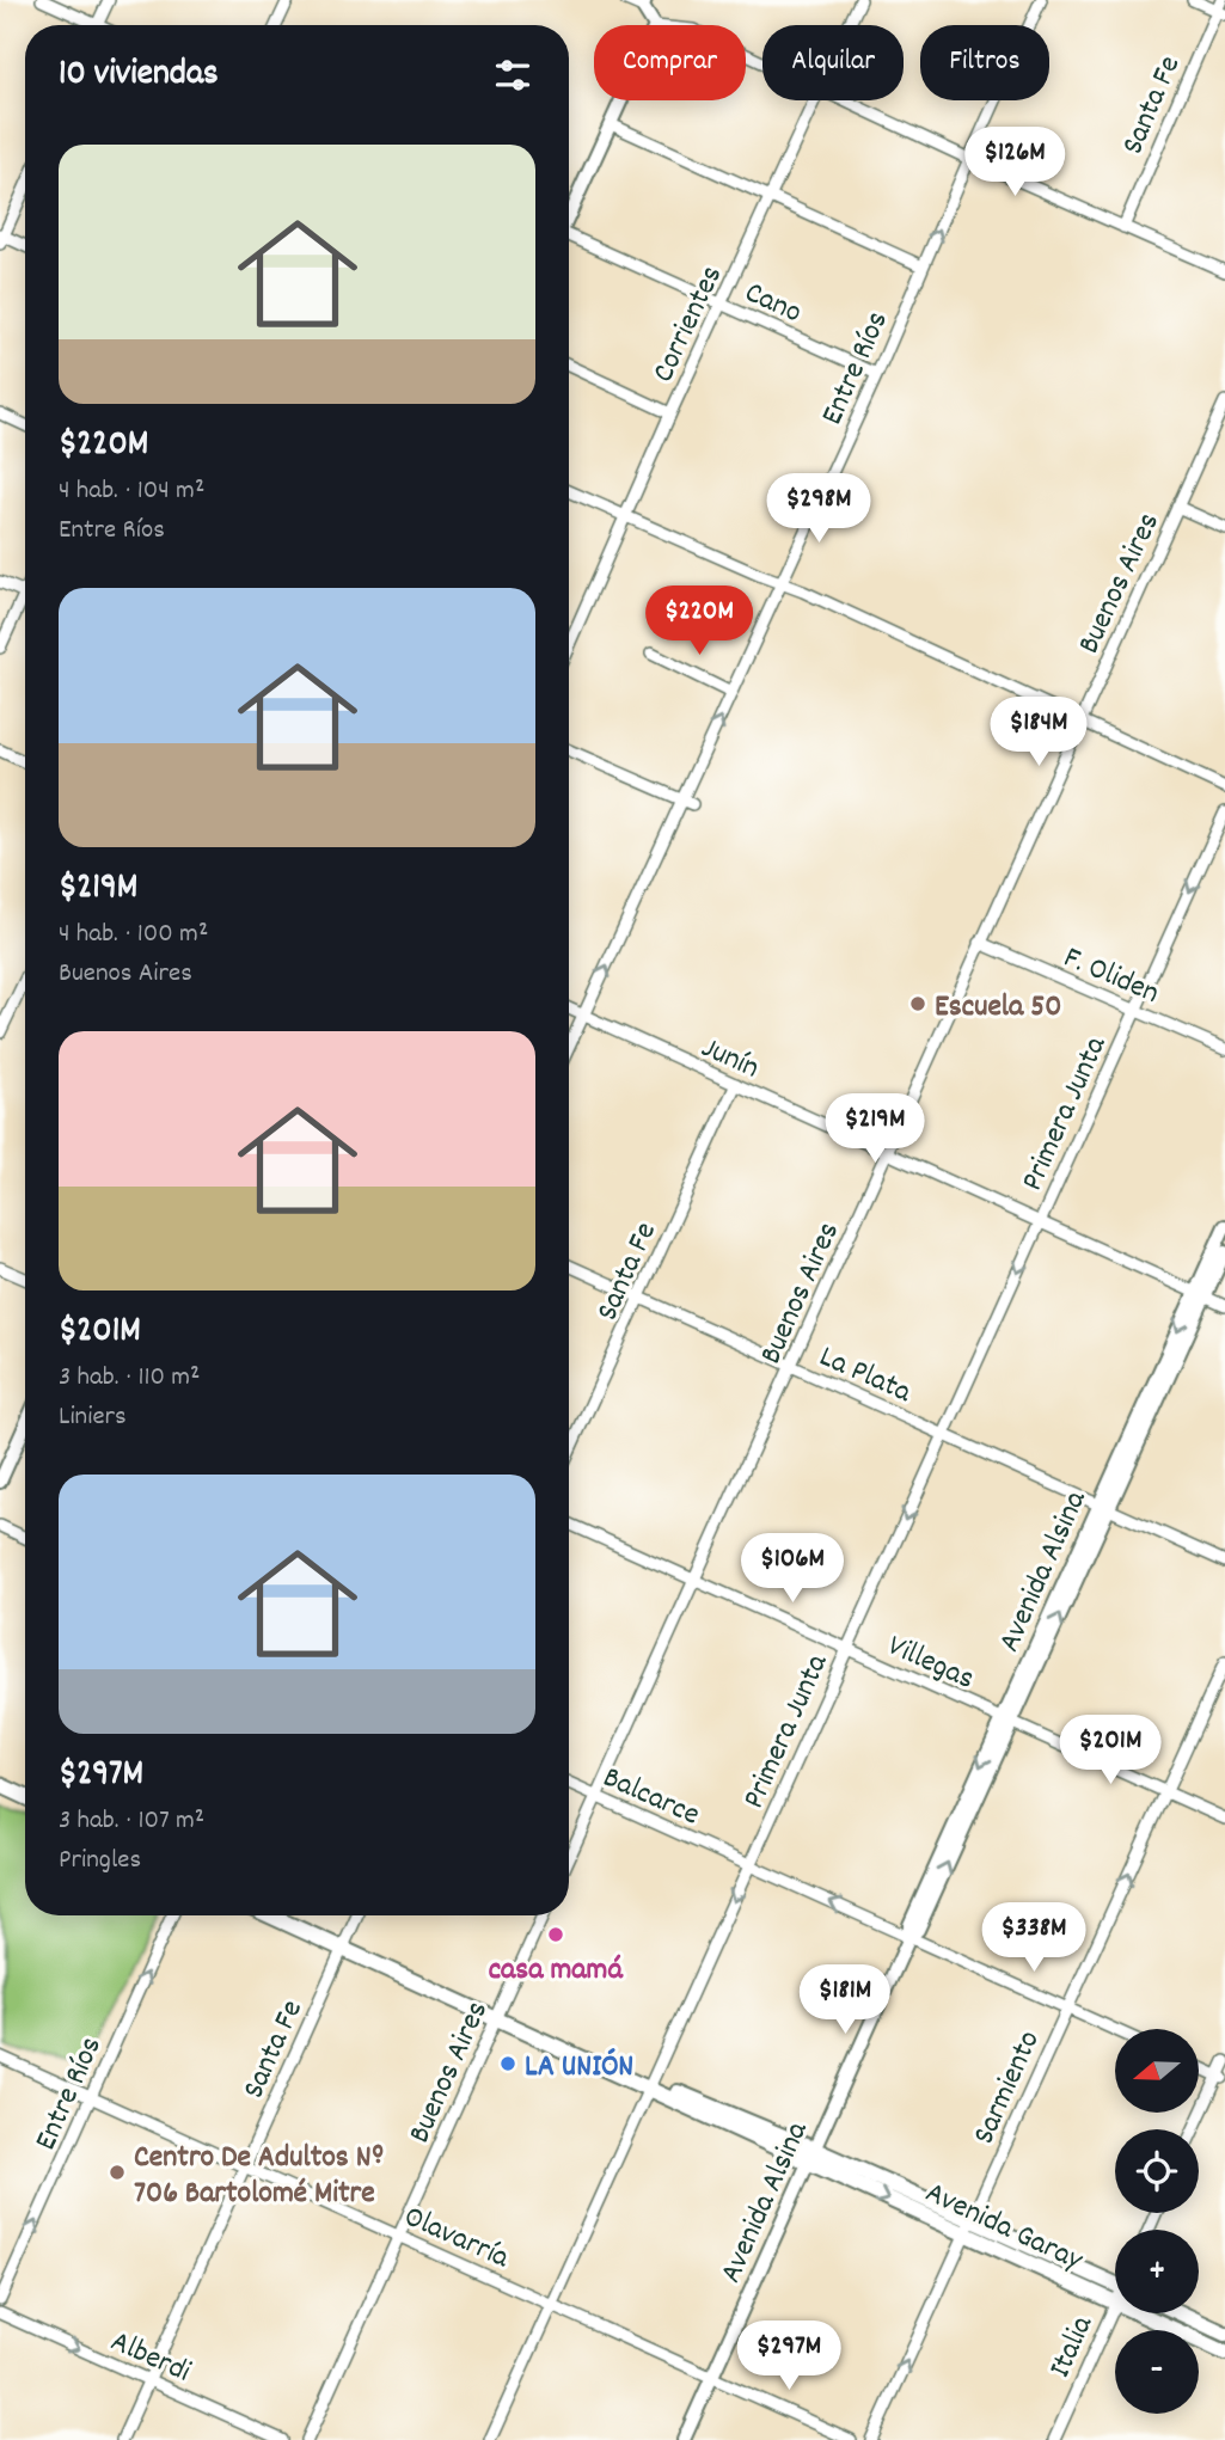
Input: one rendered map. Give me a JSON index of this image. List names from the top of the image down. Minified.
{"streets":{"main road":["Avenida Garay"],"street":["Santa Fe","Cano","Corrientes","Entre Ríos","Buenos Aires","F. Oliden","Junín","Primera Junta","La Plata","Avenida Alsina","Villegas","Balcarce","Sarmiento","Olavarría","Italia","Alberdi"]},"crossings":[["Santa Fe","Junín"],["Santa Fe","La Plata"],["Santa Fe","Olavarría"],["Santa Fe","Alberdi"],["Cano","Corrientes"],["Cano","Entre Ríos"],["Entre Ríos","Junín"],["Entre Ríos","Olavarría"],["Buenos Aires","F. Oliden"],["Buenos Aires","Junín"],["Buenos Aires","La Plata"],["Buenos Aires","Villegas"],["Buenos Aires","Balcarce"],["Buenos Aires","Olavarría"],["F. Oliden","Primera Junta"],["Junín","Primera Junta"],["Junín","Avenida Alsina"],["Primera Junta","La Plata"],["Primera Junta","Villegas"],["Primera Junta","Balcarce"],["Primera Junta","Olavarría"],["La Plata","Avenida Alsina"],["Avenida Alsina","Villegas"],["Avenida Alsina","Balcarce"],["Avenida Alsina","Avenida Garay"],["Avenida Alsina","Olavarría"],["Villegas","Sarmiento"],["Balcarce","Sarmiento"],["Sarmiento","Avenida Garay"],["Avenida Garay","Italia"]],"one_way":["Entre Ríos","Primera Junta","Sarmiento","Alberdi"],"places":["Escuela 50","casa mamá","LA UNIÓN","Centro De Adultos Nº 706 Bartolomé Mitre"],"north":"left","page":{"chip":["Comprar","Alquilar","Filtros"],"heading":"10 viviendas","list":[{"name":"$220M","note":"4 hab. · 104 m² · Entre Ríos"},{"name":"$219M","note":"4 hab. · 100 m² · Buenos Aires"},{"name":"$201M","note":"3 hab. · 110 m² · Liniers"},{"name":"$297M","note":"3 hab. · 107 m² · Pringles"}],"price":["$126M","$298M","$220M","$184M","$219M","$106M","$201M","$338M","$181M","$297M"],"map_buttons":["+","−"]}}
